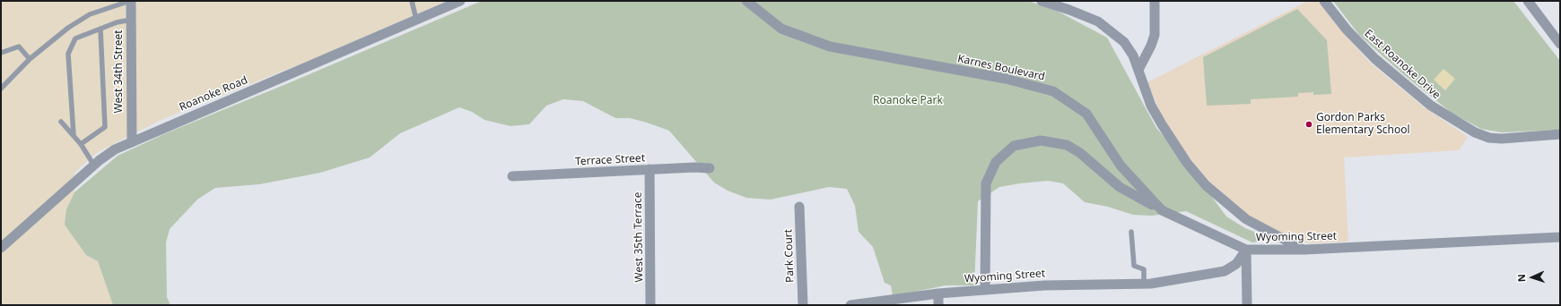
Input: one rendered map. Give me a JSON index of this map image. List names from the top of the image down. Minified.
{"streets":{"street":["East Roanoke Drive","Karnes Boulevard","West 34th Street","Roanoke Road","Terrace Street","West 35th Terrace","Wyoming Street","Park Court"]},"crossings":[["Karnes Boulevard","Wyoming Street"],["West 34th Street","Roanoke Road"],["Terrace Street","West 35th Terrace"]],"parks":["Roanoke Park"],"places":["Gordon Parks Elementary School"],"north":"left"}
